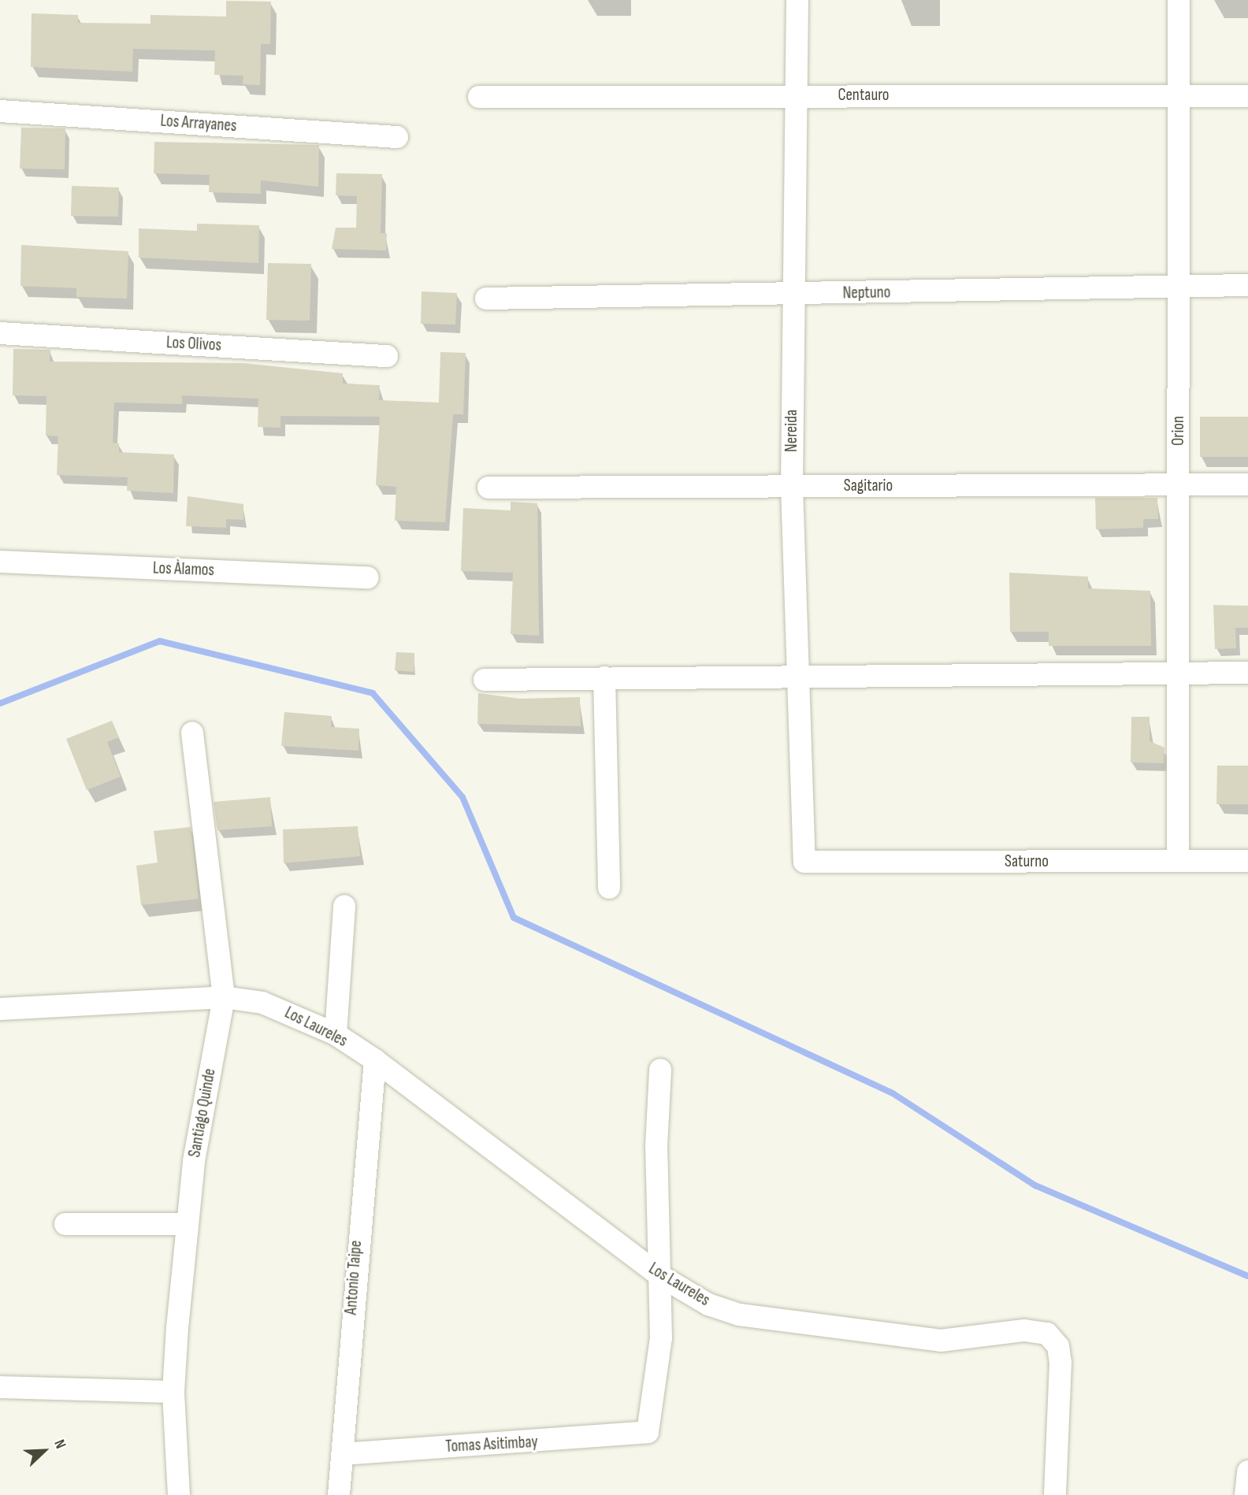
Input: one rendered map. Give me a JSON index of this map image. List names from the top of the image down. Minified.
{"streets":{"street":["Centauro","Los Arrayanes","Neptuno","Los Olivos","Nereida","Orion","Sagitario","Los Àlamos","Saturno","Los Laureles","Santiago Quinde","Antonio Taipe","Tomas Asitimbay"]},"crossings":[["Centauro","Nereida"],["Centauro","Orion"],["Neptuno","Nereida"],["Neptuno","Orion"],["Nereida","Sagitario"],["Nereida","Saturno"],["Orion","Sagitario"],["Orion","Saturno"],["Los Laureles","Santiago Quinde"],["Los Laureles","Antonio Taipe"],["Los Laureles","Tomas Asitimbay"],["Antonio Taipe","Tomas Asitimbay"]],"north":"top right"}
